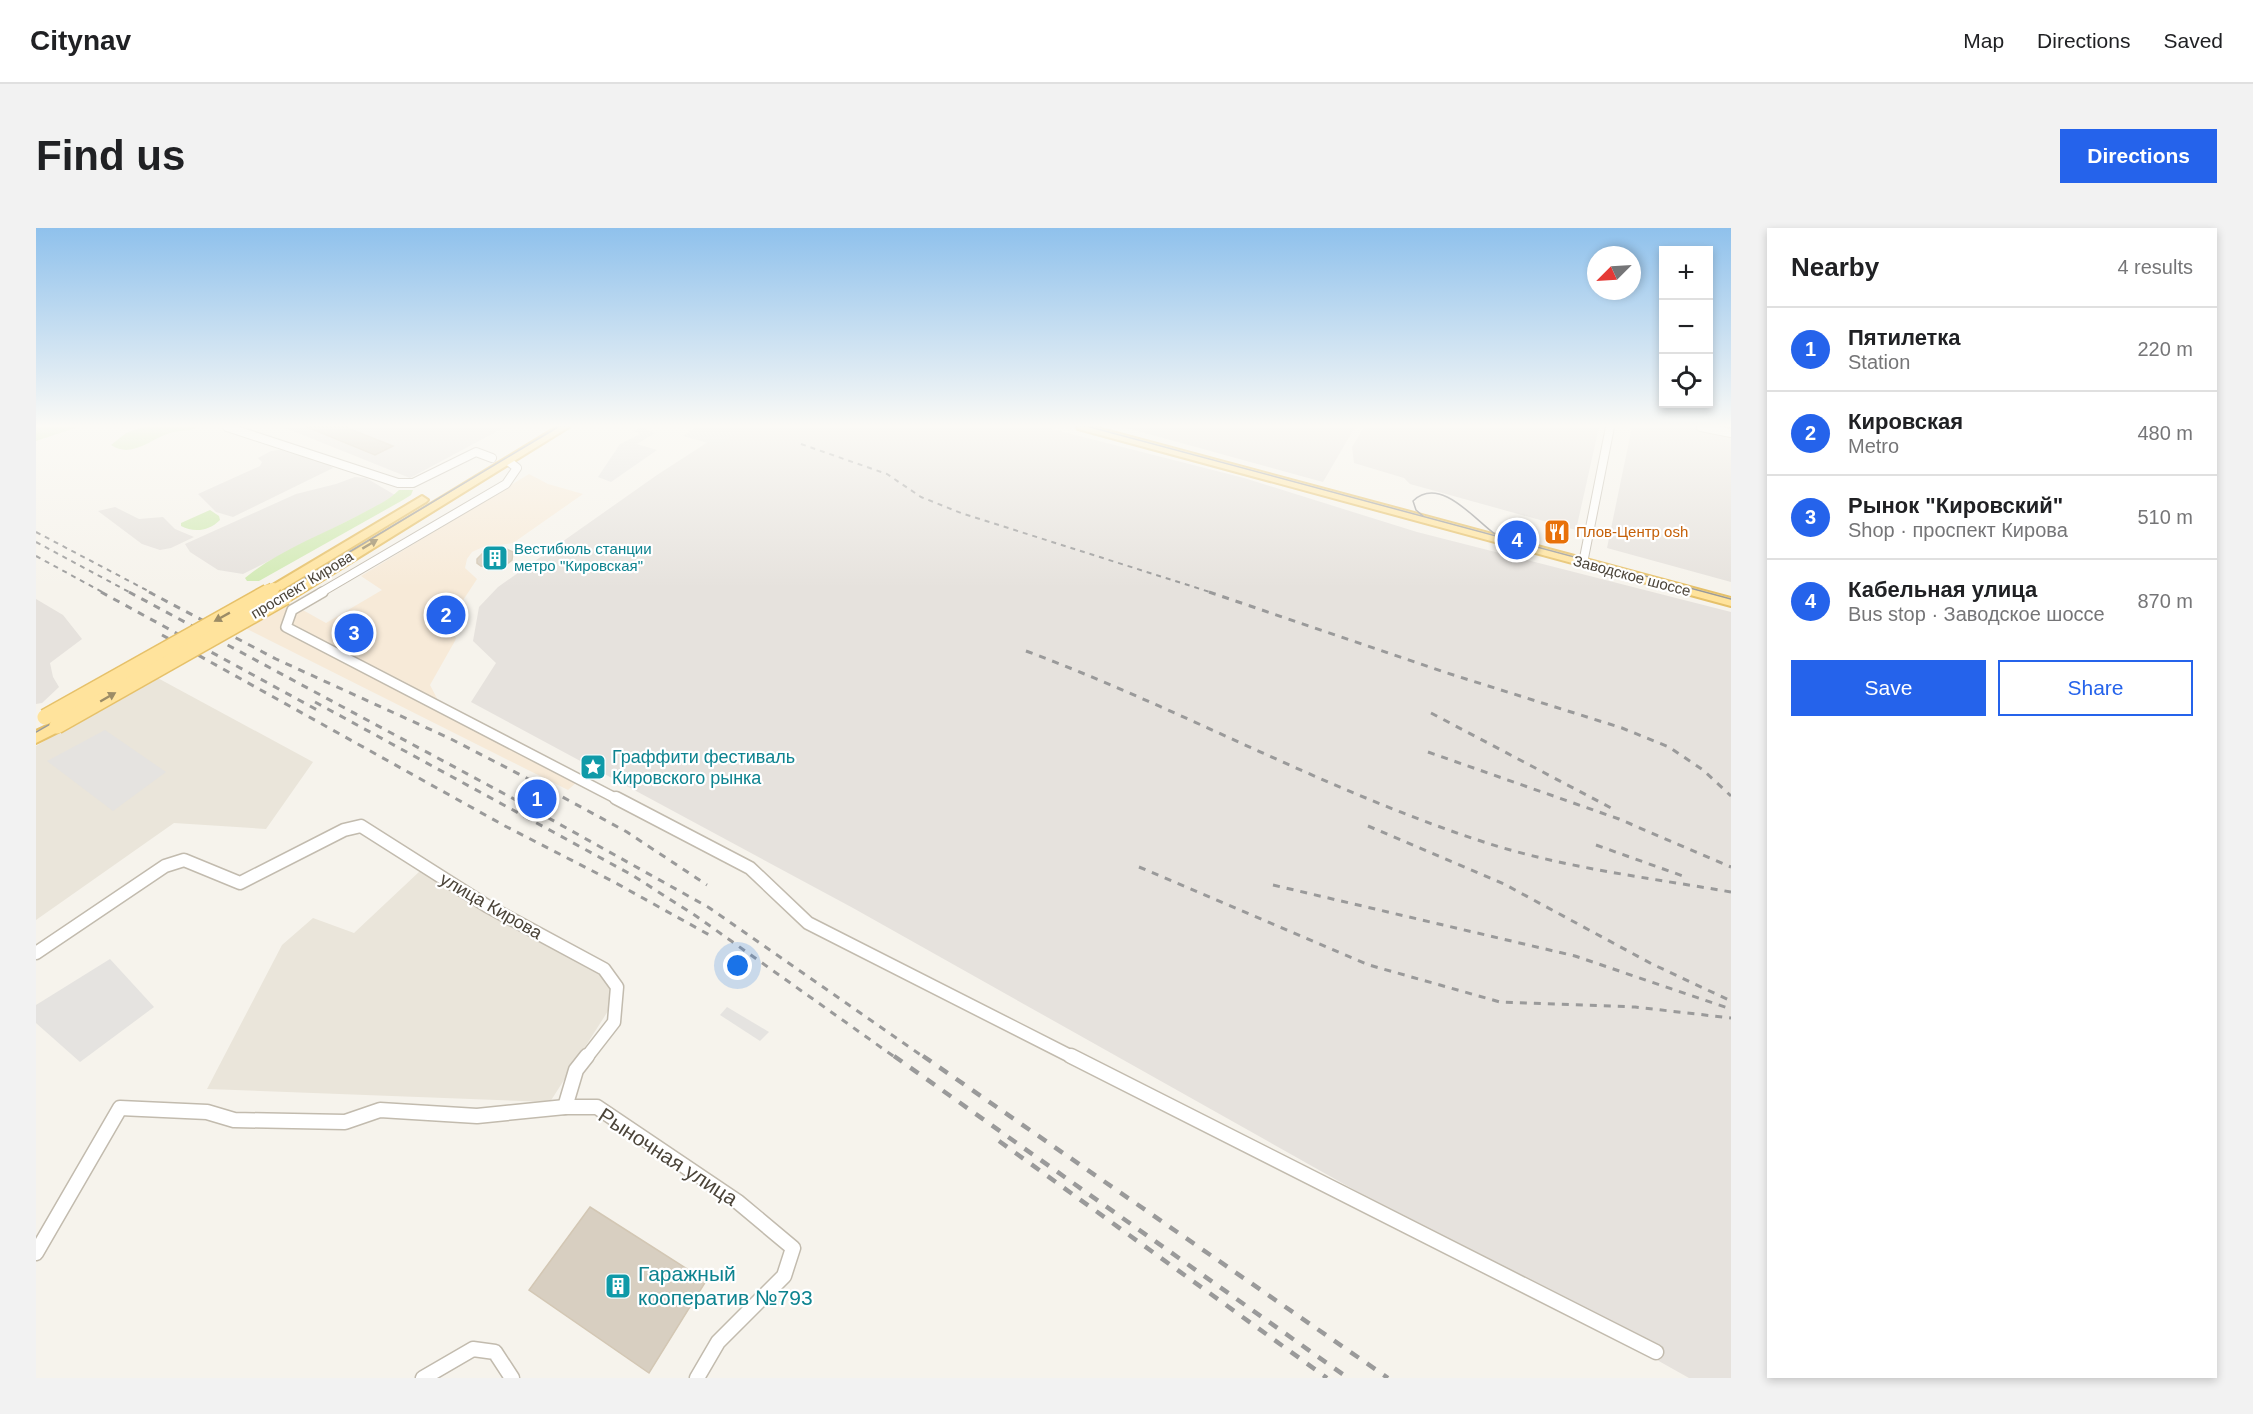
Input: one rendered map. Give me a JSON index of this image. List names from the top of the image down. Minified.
{"streets":{"main road":["Заводское шоссе","проспект Кирова"],"street":["улица Кирова","Рыночная улица"]},"crossings":[["улица Кирова","Рыночная улица"]],"places":{"restaurant":["Плов-Центр osh"],"building":["Вестибюль станции метро \"Кировская\"","Гаражный кооператив №793"],"place":["Граффити фестиваль Кировского рынка"]},"north":"bottom left","page":{"header":"Citynav","nav":["Map","Directions","Saved"],"buttons":["Directions",["Save","Share"]],"title":"Find us","heading":["Nearby","4 results"],"map_buttons":["+","−"],"list":[{"mark":"1","name":"Пятилетка","note":"Station","value":"220 m"},{"mark":"2","name":"Кировская","note":"Metro","value":"480 m"},{"mark":"3","name":"Рынок \"Кировский\"","note":"Shop · проспект Кирова","value":"510 m"},{"mark":"4","name":"Кабельная улица","note":"Bus stop · Заводское шоссе","value":"870 m"}],"pins":["4","2","3","1"]}}
